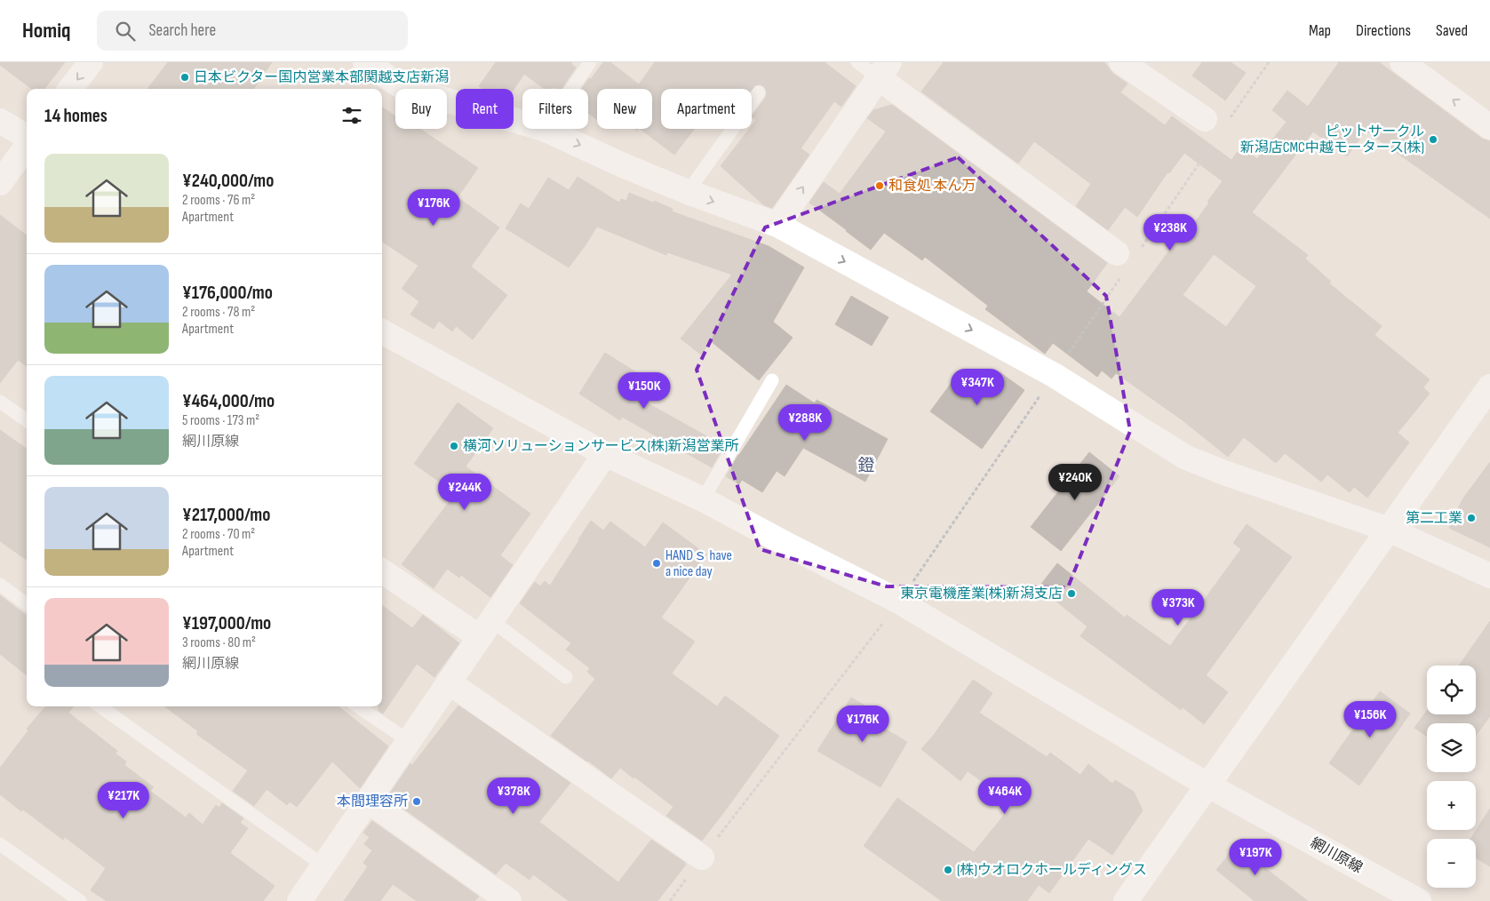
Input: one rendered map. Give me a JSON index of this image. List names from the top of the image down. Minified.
{"streets":{"street":["網川原線"]},"districts":["鐙"],"places":["日本ビクター国内営業本部関越支店新潟","ピットサークル 新潟店CMC中越モータース(株)","和食処 本ん万","横河ソリューションサービス(株)新潟営業所","第二工業","HANDｓ have a nice day","東京電機産業(株)新潟支店","本間理容所","(株)ウオロクホールディングス"],"page":{"header":"Homiq","search":"Search here","nav":["Map","Directions","Saved"],"chip":["Buy","Rent","Filters","New","Apartment"],"heading":"14 homes","list":[{"name":"¥240,000/mo","note":"2 rooms · 76 m² · Apartment"},{"name":"¥176,000/mo","note":"2 rooms · 78 m² · Apartment"},{"name":"¥464,000/mo","note":"5 rooms · 173 m² · 網川原線"},{"name":"¥217,000/mo","note":"2 rooms · 70 m² · Apartment"},{"name":"¥197,000/mo","note":"3 rooms · 80 m² · 網川原線"}],"price":["¥176K","¥238K","¥347K","¥150K","¥288K","¥240K","¥244K","¥373K","¥156K","¥176K","¥378K","¥464K","¥217K","¥197K"],"map_buttons":["+","−"]}}
